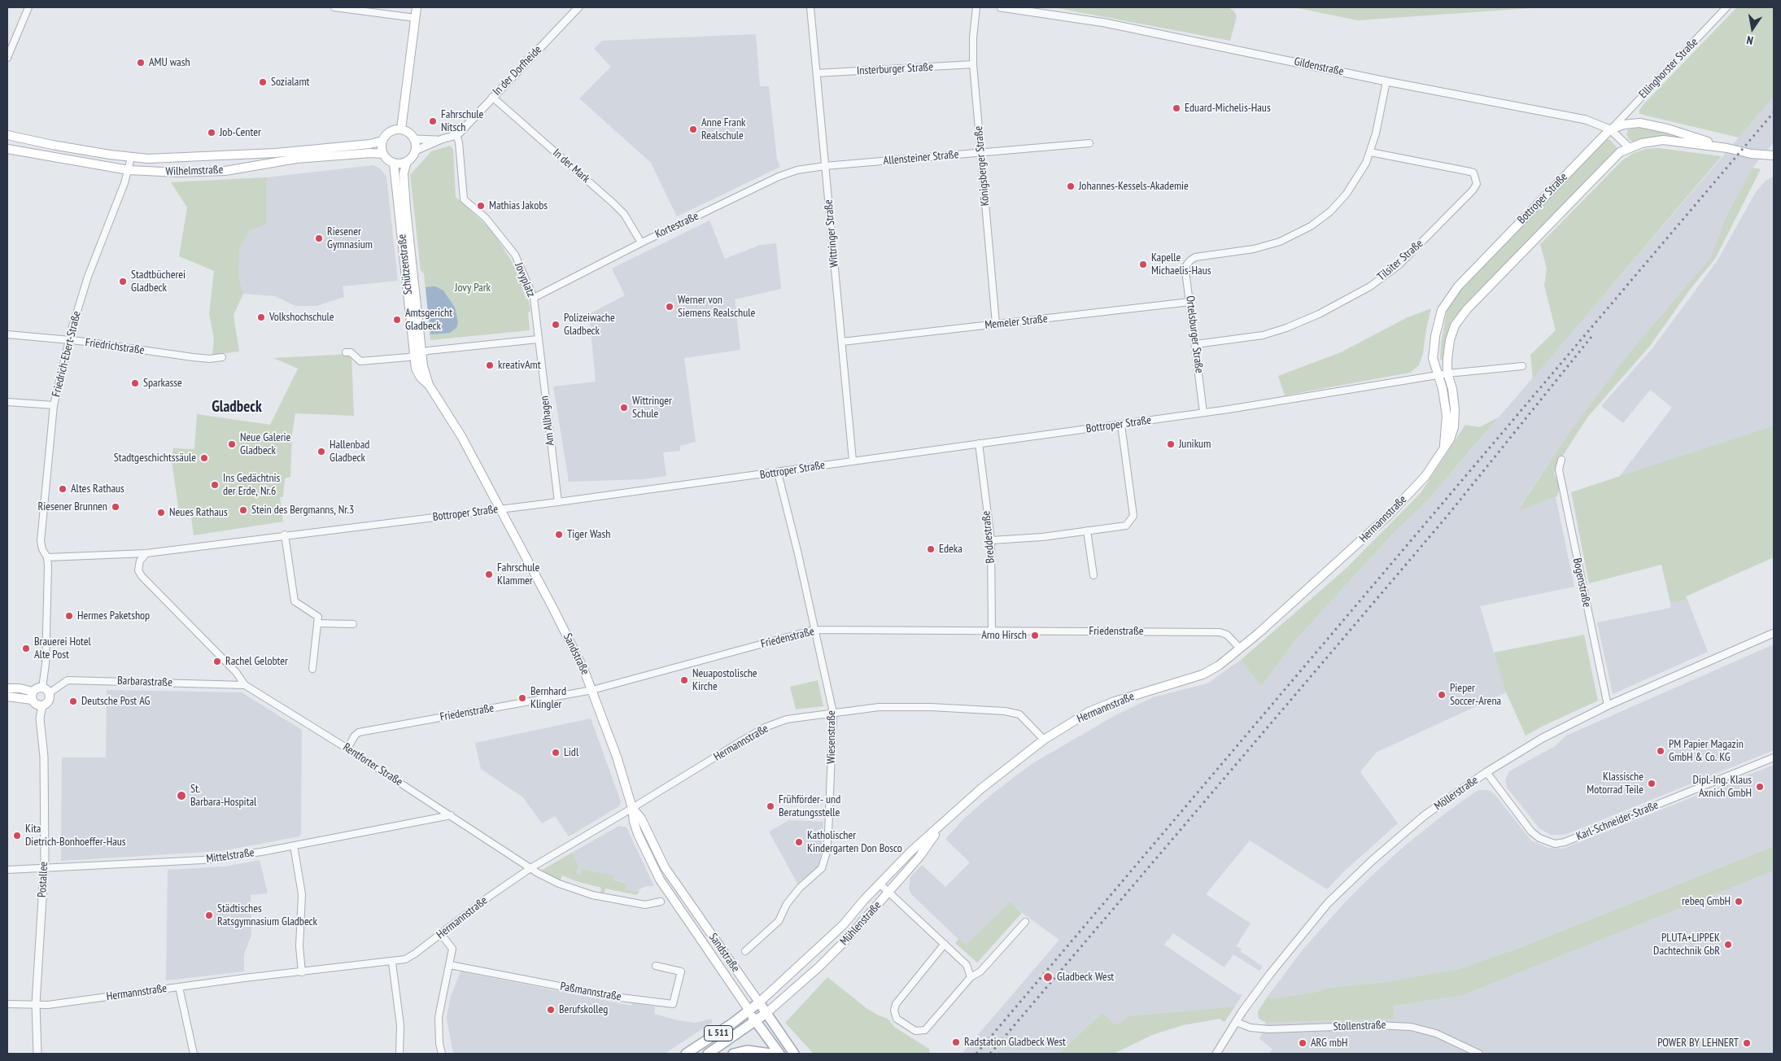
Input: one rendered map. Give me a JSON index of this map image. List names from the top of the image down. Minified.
{"streets":{"main road":["Wilhelmstraße","Bottroper Straße","Schützenstraße","Hermannstraße","Sandstraße","Mühlenstraße","L 511"],"street":["Gildenstraße","Ellinghorster Straße","Insterburger Straße","In der Dorfheide","Allensteiner Straße","In der Mark","Königsberger Straße","Kortestraße","Wittringer Straße","Tilsiter Straße","Jovyplatz","Memeler Straße","Ortelsburger Straße","Friedrichstraße","Friedrich-Ebert-Straße","Am Allhagen","Breddestraße","Bogenstraße","Friedenstraße","Barbarastraße","Wiesenstraße","Rentforter Straße","Möllerstraße","Karl-Schneider-Straße","Mittelstraße","Postallee","Paßmannstraße","Stollenstraße"]},"crossings":[["Gildenstraße","Ellinghorster Straße"],["Gildenstraße","Bottroper Straße"],["Gildenstraße","Ortelsburger Straße"],["Ellinghorster Straße","Bottroper Straße"],["Insterburger Straße","Königsberger Straße"],["Insterburger Straße","Wittringer Straße"],["In der Dorfheide","In der Mark"],["In der Dorfheide","Jovyplatz"],["Allensteiner Straße","Königsberger Straße"],["Allensteiner Straße","Kortestraße"],["Allensteiner Straße","Wittringer Straße"],["In der Mark","Kortestraße"],["Königsberger Straße","Memeler Straße"],["Wilhelmstraße","Schützenstraße"],["Wilhelmstraße","Friedrich-Ebert-Straße"],["Bottroper Straße","Wittringer Straße"],["Bottroper Straße","Schützenstraße"],["Bottroper Straße","Ortelsburger Straße"],["Bottroper Straße","Friedrich-Ebert-Straße"],["Bottroper Straße","Am Allhagen"],["Bottroper Straße","Hermannstraße"],["Bottroper Straße","Breddestraße"],["Bottroper Straße","Sandstraße"],["Bottroper Straße","Wiesenstraße"],["Bottroper Straße","Rentforter Straße"],["Kortestraße","Wittringer Straße"],["Kortestraße","Jovyplatz"],["Wittringer Straße","Memeler Straße"],["Tilsiter Straße","Ortelsburger Straße"],["Schützenstraße","Sandstraße"],["Jovyplatz","Am Allhagen"],["Memeler Straße","Ortelsburger Straße"],["Friedrichstraße","Friedrich-Ebert-Straße"],["Hermannstraße","Friedenstraße"],["Hermannstraße","Sandstraße"],["Hermannstraße","Wiesenstraße"],["Hermannstraße","Rentforter Straße"],["Hermannstraße","Postallee"],["Hermannstraße","Mühlenstraße"],["Breddestraße","Friedenstraße"],["Bogenstraße","Möllerstraße"],["Friedenstraße","Sandstraße"],["Friedenstraße","Wiesenstraße"],["Friedenstraße","Rentforter Straße"],["Sandstraße","Mühlenstraße"],["Sandstraße","L 511"],["Barbarastraße","Rentforter Straße"],["Barbarastraße","Postallee"],["Rentforter Straße","Mittelstraße"],["Möllerstraße","Karl-Schneider-Straße"],["Möllerstraße","Stollenstraße"],["Mittelstraße","Postallee"],["Mühlenstraße","L 511"]],"districts":["Gladbeck"],"parks":["Jovy Park"],"places":["AMU wash","Sozialamt","Eduard-Michelis-Haus","Fahrschule Nitsch","Anne Frank Realschule","Job-Center","Johannes-Kessels-Akademie","Mathias Jakobs","Riesener Gymnasium","Kapelle Michaelis-Haus","Stadtbücherei Gladbeck","Werner von Siemens Realschule","Volkshochschule","Amtsgericht Gladbeck","Polizeiwache Gladbeck","kreativAmt","Sparkasse","Wittringer Schule","Neue Galerie Gladbeck","Junikum","Hallenbad Gladbeck","Stadtgeschichtssäule","Ins Gedächtnis der Erde, Nr.6","Altes Rathaus","Riesener Brunnen","Stein des Bergmanns, Nr.3","Neues Rathaus","Tiger Wash","Edeka","Fahrschule Klammer","Hermes Paketshop","Arno Hirsch","Brauerei Hotel Alte Post","Rachel Gelobter","Neuapostolische Kirche","Pieper Soccer-Arena","Bernhard Klingler","Deutsche Post AG","PM Papier Magazin GmbH & Co. KG","Lidl","Klassische Motorrad Teile","Dipl.-Ing. Klaus Axnich GmbH","St. Barbara-Hospital","Frühförder- und Beratungsstelle","Kita Dietrich-Bonhoeffer-Haus","Katholischer Kindergarten Don Bosco","rebeq GmbH","Städtisches Ratsgymnasium Gladbeck","PLUTA+LIPPEK Dachtechnik GbR","Gladbeck West","Berufskolleg","Radstation Gladbeck West","ARG mbH","POWER BY LEHNERT"],"north":"bottom"}
